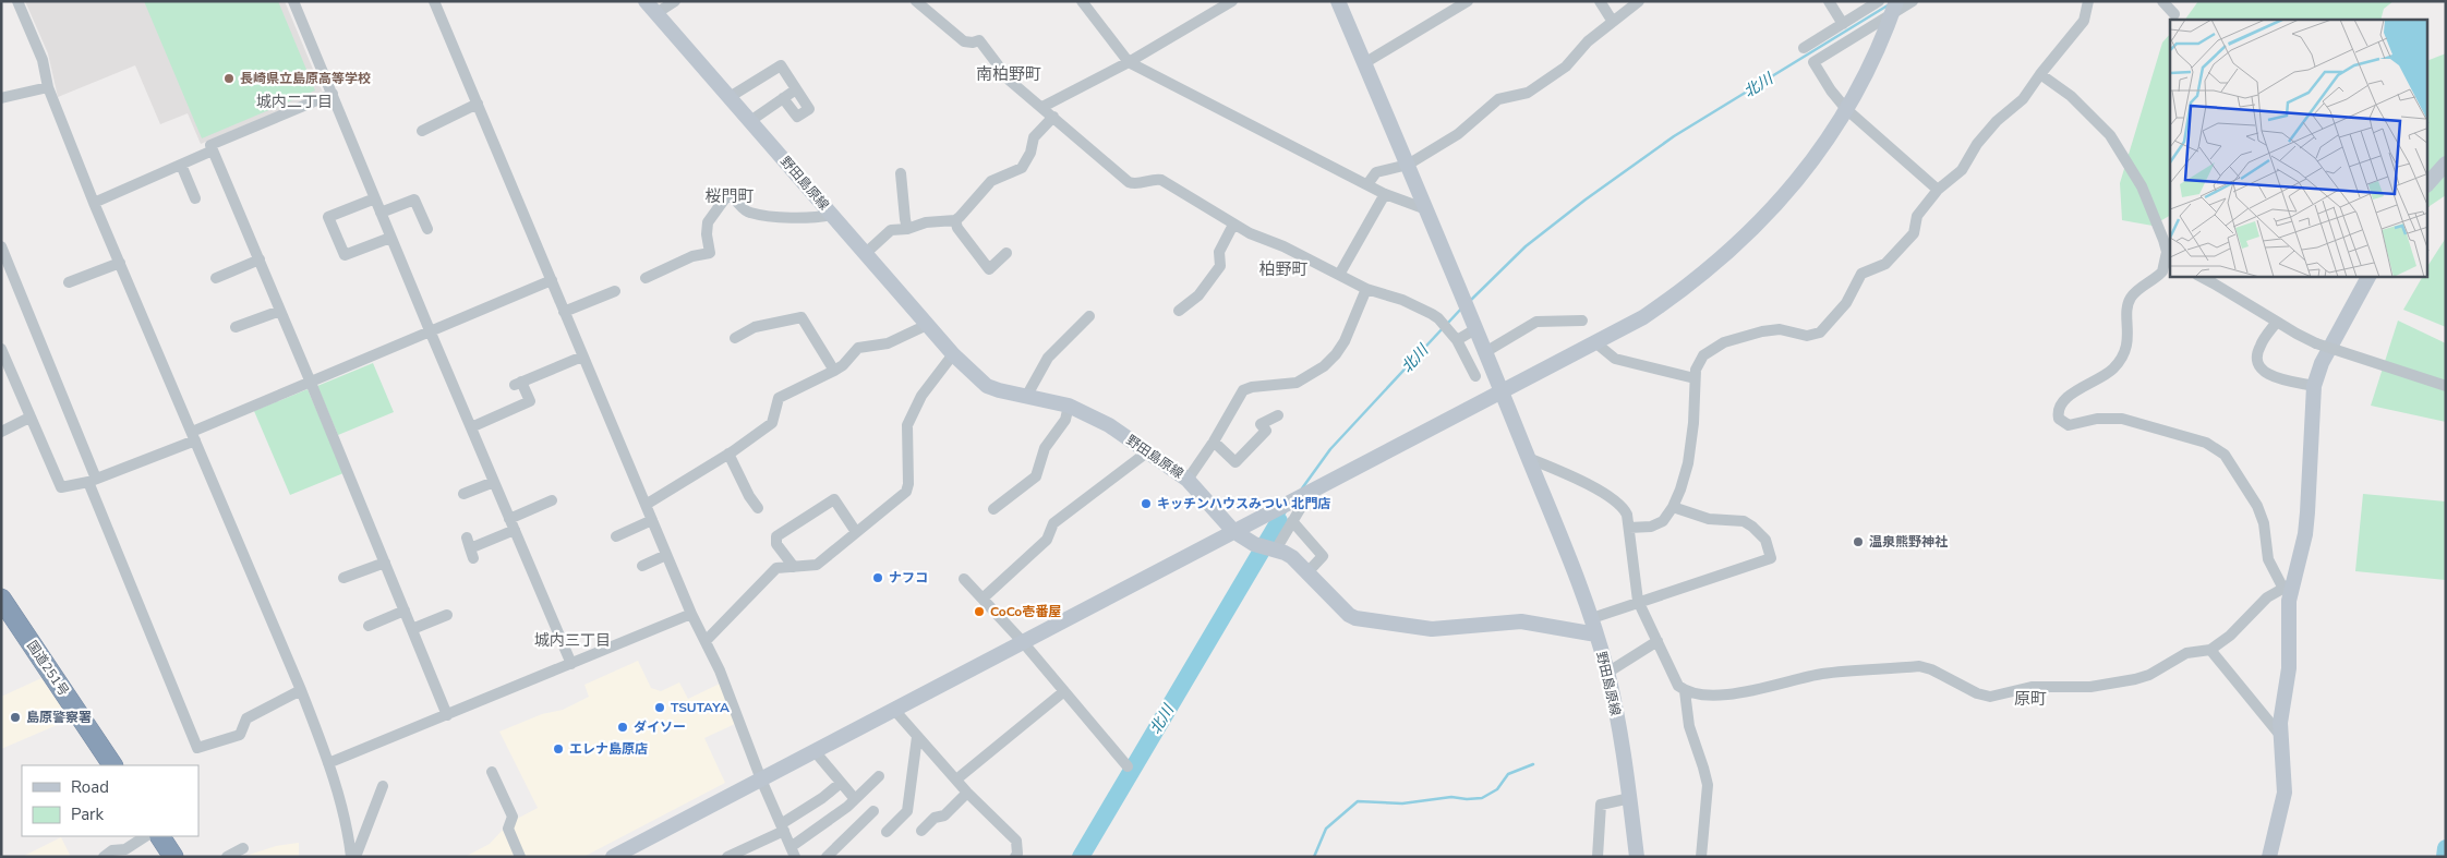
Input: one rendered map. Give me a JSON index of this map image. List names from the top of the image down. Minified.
{"streets":{"highway":["国道251号"],"street":["野田島原線"]},"districts":["南柏野町","城内二丁目","桜門町","柏野町","城内三丁目","原町"],"water":["北川"],"places":["長崎県立島原高等学校","キッチンハウスみつい 北門店","温泉熊野神社","ナフコ","CoCo壱番屋","TSUTAYA","島原警察署","ダイソー","エレナ島原店"],"legend":["Road","Park"]}
